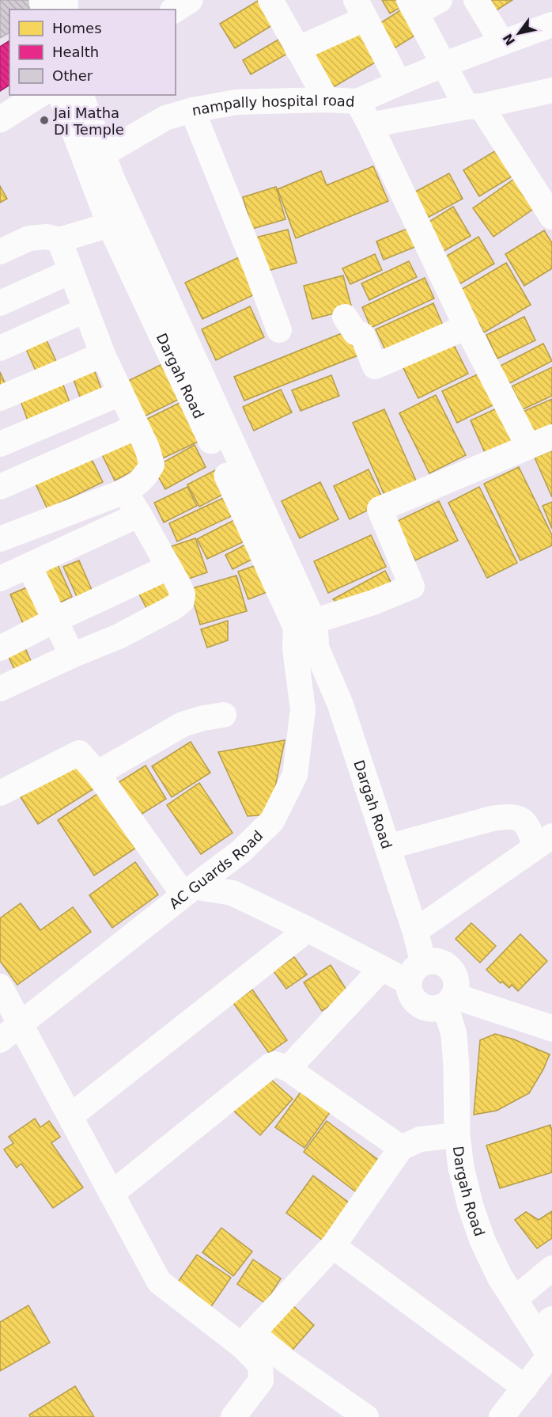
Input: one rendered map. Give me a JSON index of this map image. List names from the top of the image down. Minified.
{"streets":{"main road":["Dargah Road"],"street":["nampally hospital road","AC Guards Road"]},"crossings":[["nampally hospital road","Dargah Road"],["Dargah Road","AC Guards Road"]],"places":["Jai Matha DI Temple"],"legend":["Homes","Health","Other"],"north":"bottom left"}
